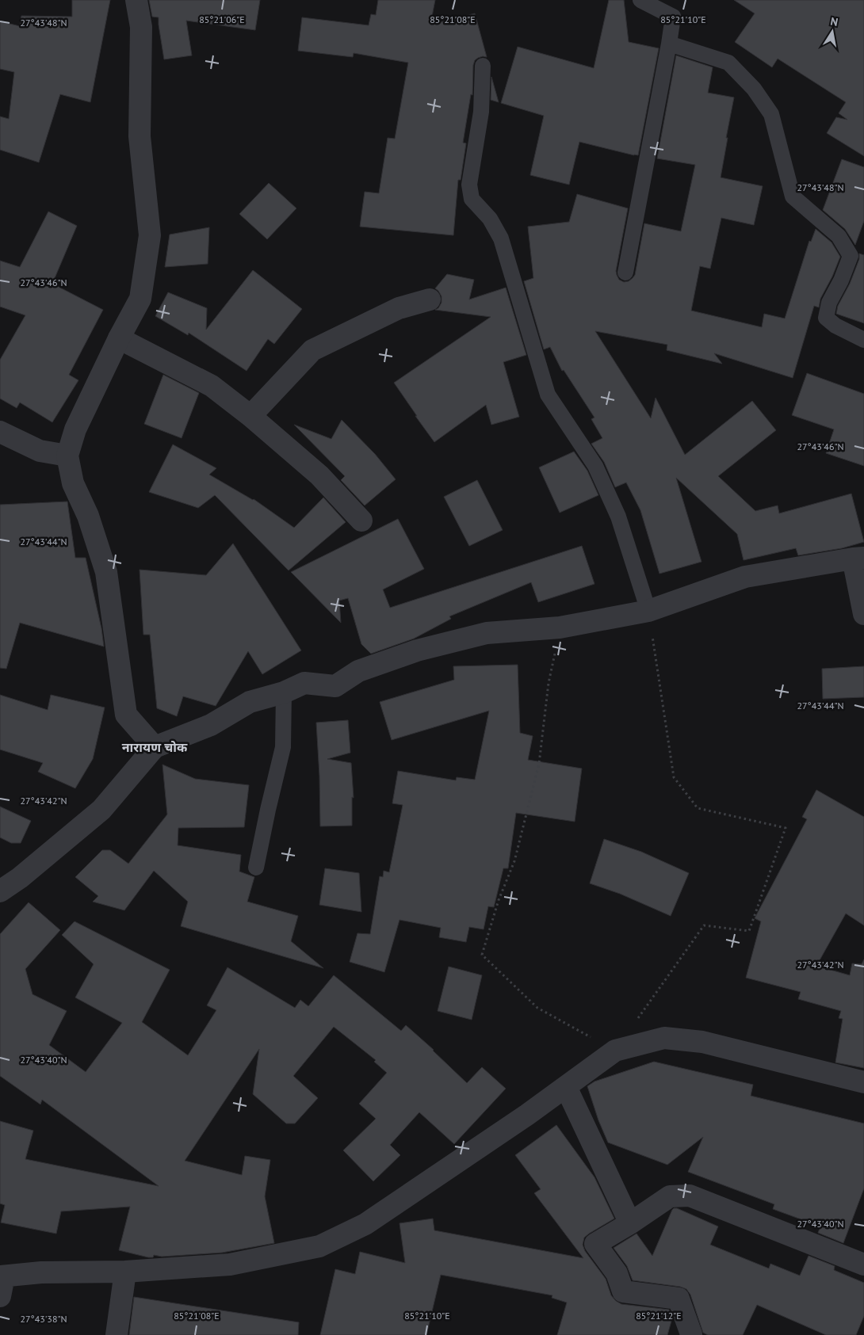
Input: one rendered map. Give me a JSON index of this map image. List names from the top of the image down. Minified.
{"districts":["नारायण चोक"],"north":"top","coordinates":["85°21'08\"E","85°21'10\"E","85°21'06\"E","27°43'48\"N","27°43'46\"N","27°43'44\"N","27°43'42\"N","27°43'40\"N","85°21'12\"E","27°43'38\"N"]}
